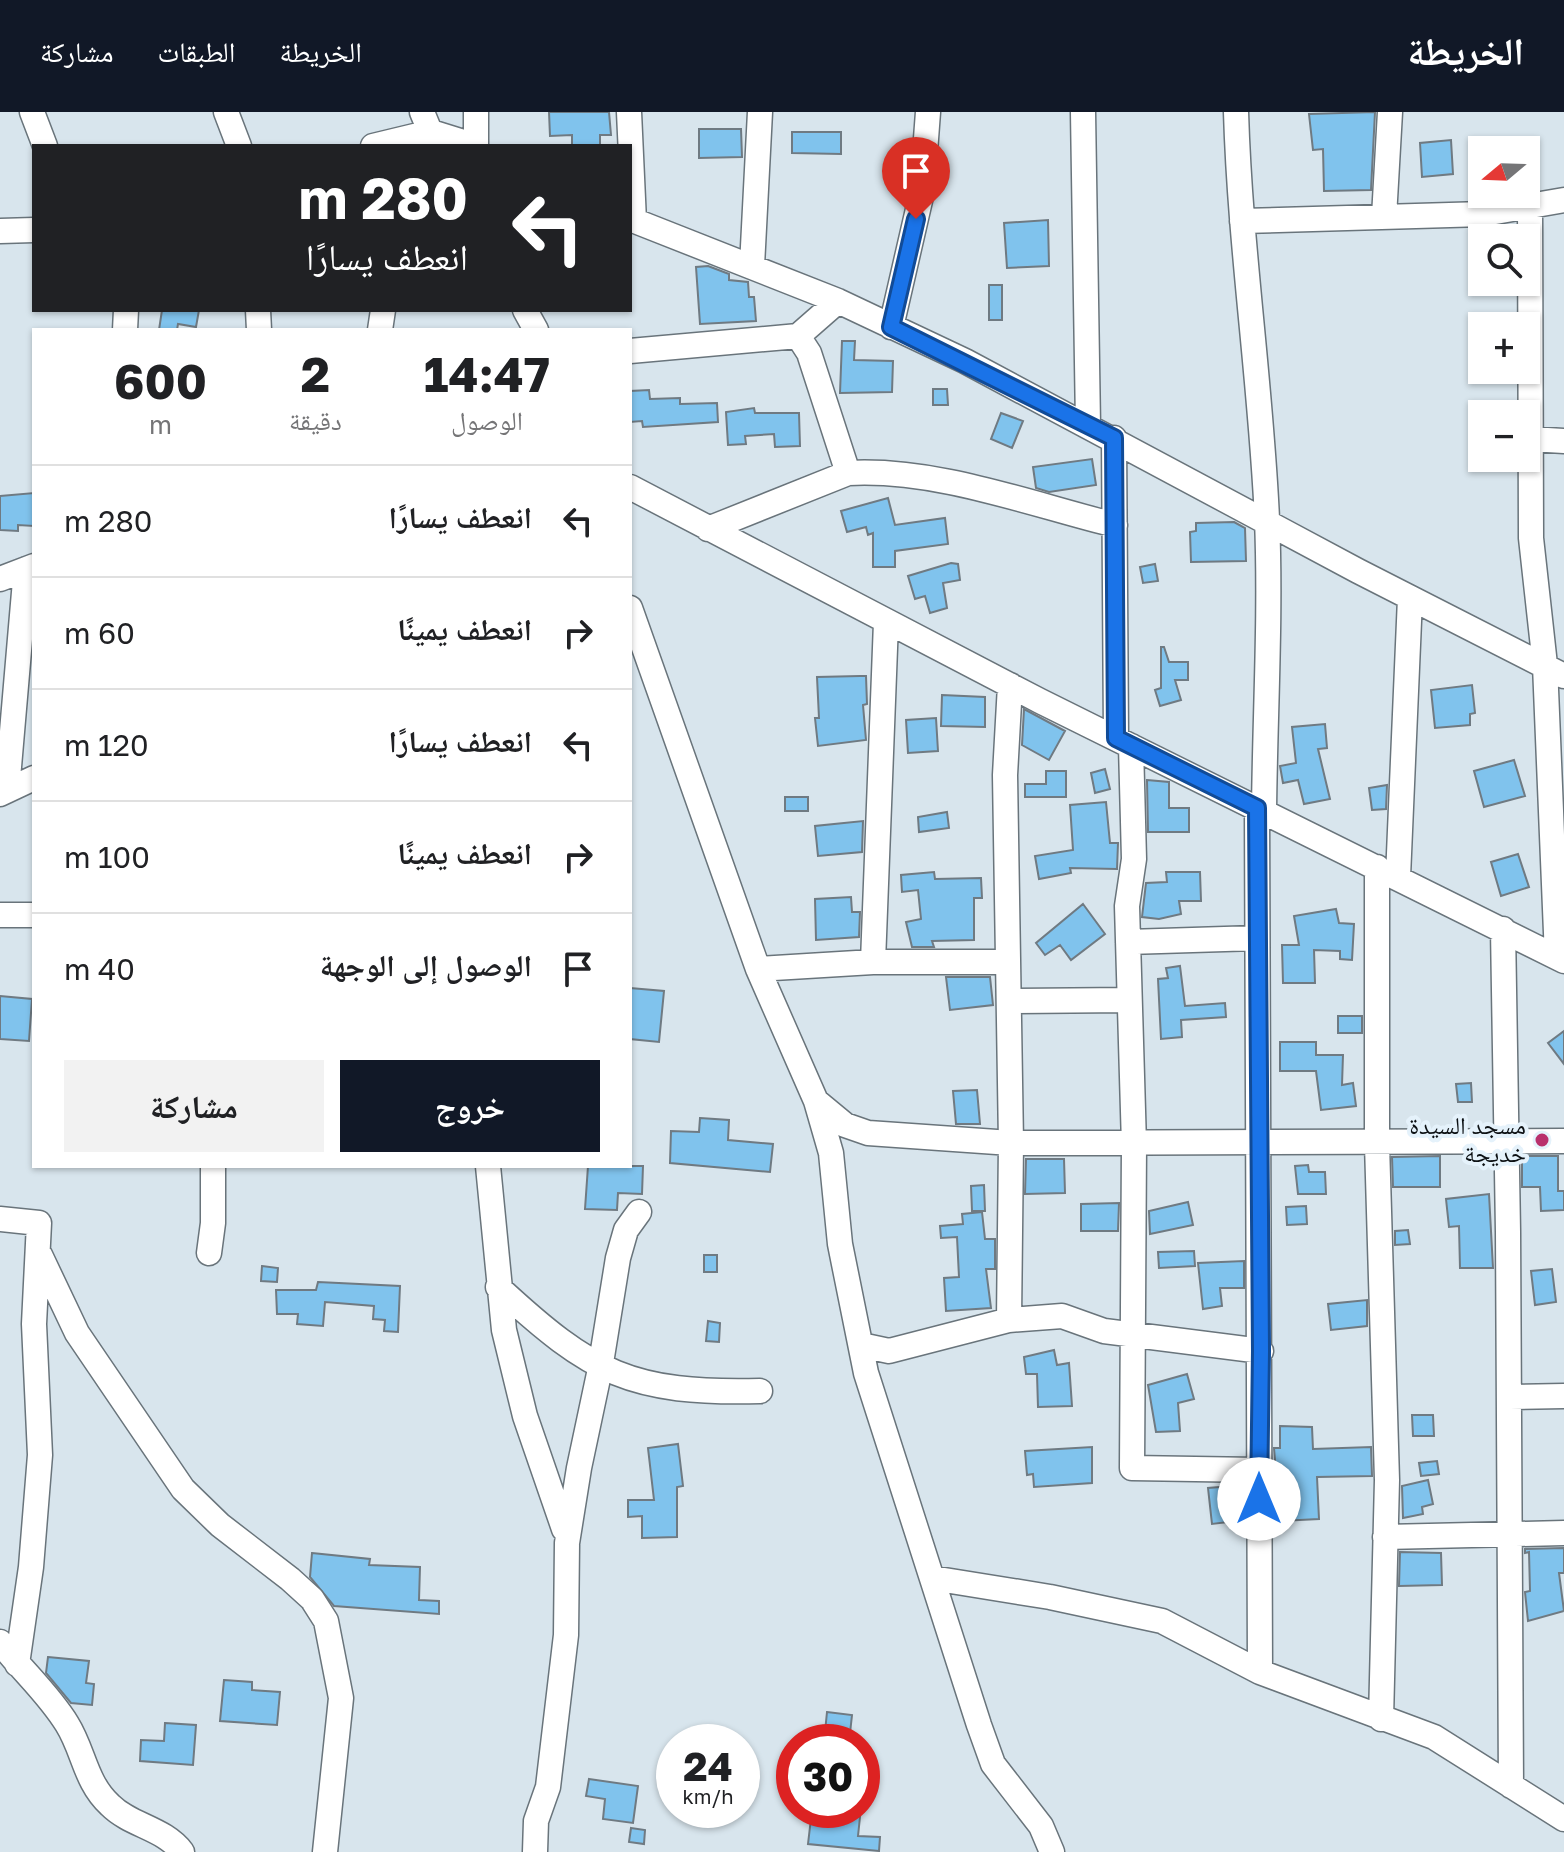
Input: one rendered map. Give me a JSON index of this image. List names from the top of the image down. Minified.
{"places":["مسجد السيدة خديجة"],"north":"left","page":{"header":"الخريطة","nav":["الخريطة","الطبقات","مشاركة"],"map_buttons":["+","−"],"turn":["280 m","انعطف يسارًا"],"eta":["14:47","الوصول","2","دقيقة","600","m"],"list":[{"name":"انعطف يسارًا","value":"280 m"},{"name":"انعطف يمينًا","value":"60 m"},{"name":"انعطف يسارًا","value":"120 m"},{"name":"انعطف يمينًا","value":"100 m"},{"name":"الوصول إلى الوجهة","value":"40 m"}],"buttons":["خروج","مشاركة"],"speed":"24 km/h","limit":"30"}}
